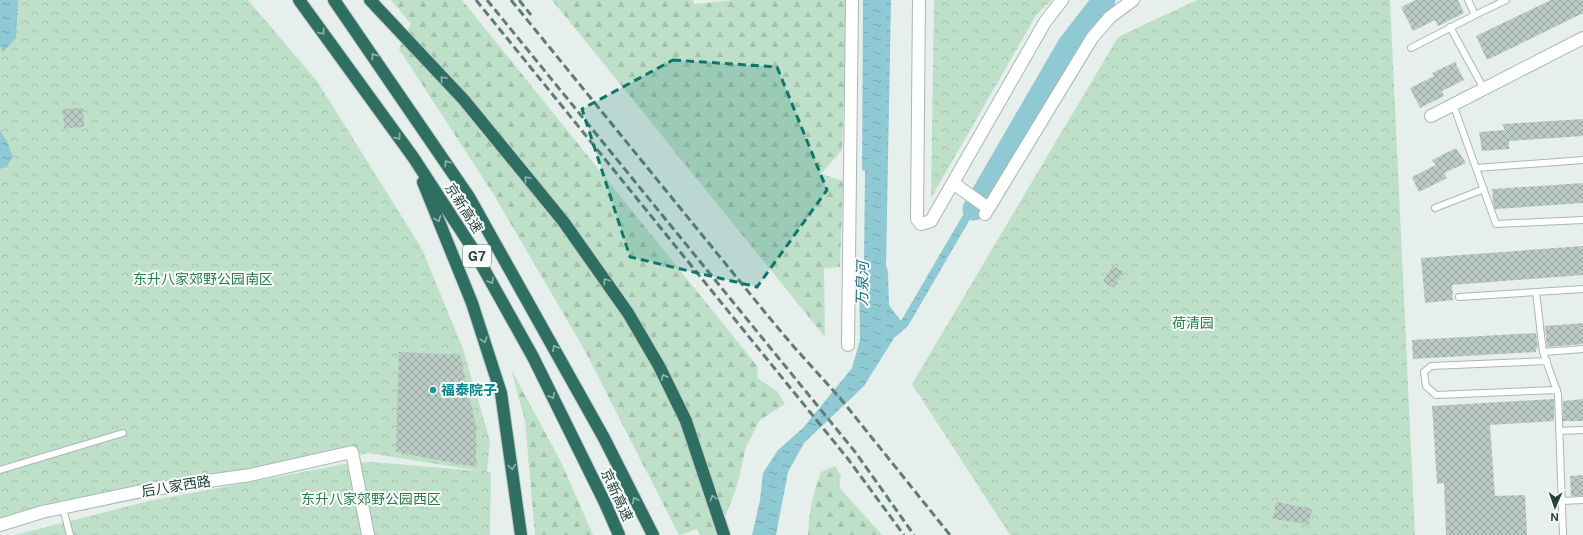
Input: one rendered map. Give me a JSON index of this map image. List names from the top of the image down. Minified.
{"streets":{"highway":["京新高速","G7"],"street":["后八家西路"]},"water":["万泉河"],"parks":["东升八家郊野公园南区","荷清园","东升八家郊野公园西区"],"places":["福泰院子"],"north":"bottom"}
